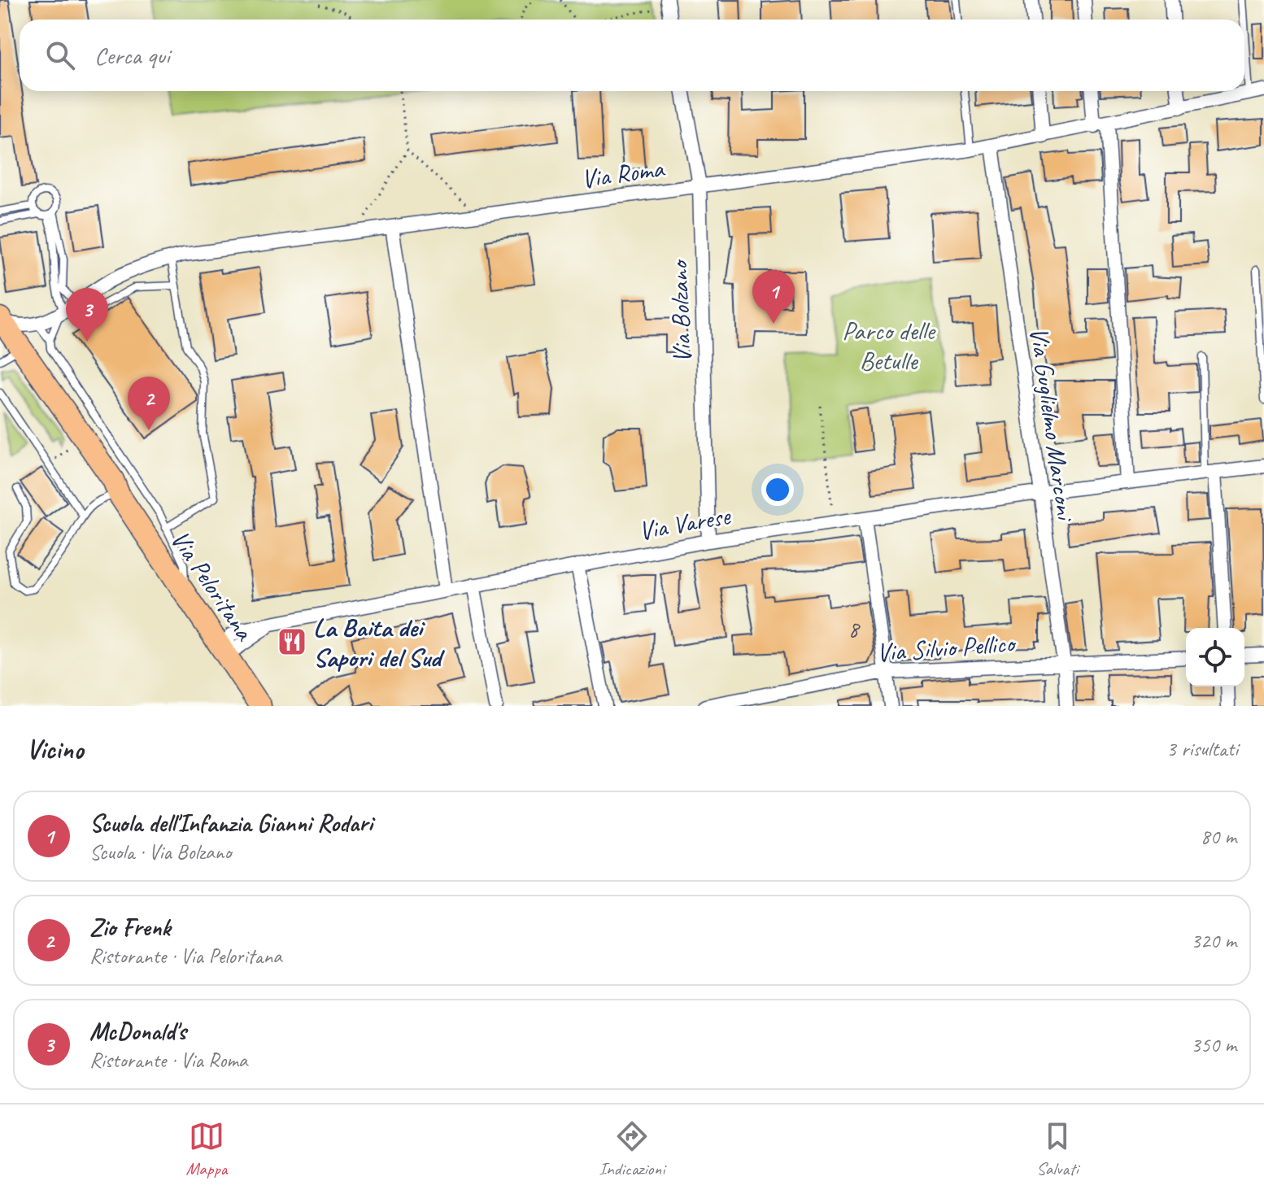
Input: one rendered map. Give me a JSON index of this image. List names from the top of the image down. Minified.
{"streets":{"main road":["Via Peloritana"],"street":["Via Roma","Via Bolzano","Via Guglielmo Marconi","Via Varese","Via Silvio Pellico"]},"crossings":[["Via Roma","Via Bolzano"],["Via Roma","Via Guglielmo Marconi"],["Via Roma","Via Peloritana"],["Via Bolzano","Via Varese"],["Via Guglielmo Marconi","Via Varese"],["Via Guglielmo Marconi","Via Silvio Pellico"],["Via Varese","Via Peloritana"]],"parks":["Parco delle Betulle"],"places":{"restaurant":["La Baita dei Sapori del Sud"]},"house_numbers":["8"],"page":{"search":"Cerca qui","pins":["1","3","2"],"heading":["Vicino","3 risultati"],"list":[{"mark":"1","name":"Scuola dell'Infanzia Gianni Rodari","note":"Scuola · Via Bolzano","value":"80 m"},{"mark":"2","name":"Zio Frenk","note":"Ristorante · Via Peloritana","value":"320 m"},{"mark":"3","name":"McDonald's","note":"Ristorante · Via Roma","value":"350 m"}],"nav":["Mappa","Indicazioni","Salvati"]}}
